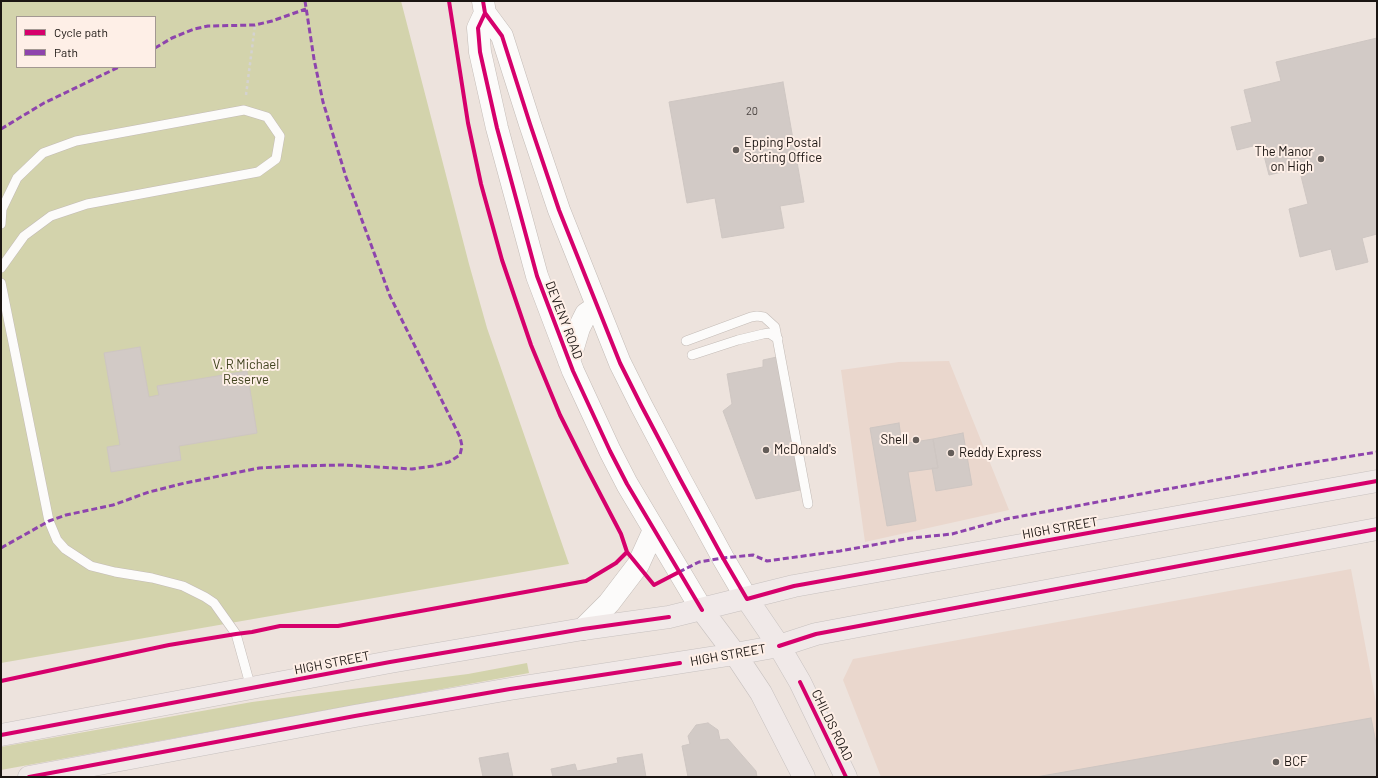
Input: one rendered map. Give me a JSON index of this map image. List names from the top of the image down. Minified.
{"streets":{"main road":["HIGH STREET","CHILDS ROAD"],"street":["DEVENY ROAD"]},"crossings":[["DEVENY ROAD","HIGH STREET"],["DEVENY ROAD","CHILDS ROAD"],["HIGH STREET","CHILDS ROAD"]],"parks":["V. R Michael Reserve"],"places":["Epping Postal Sorting Office","The Manor on High","Shell","McDonald's","Reddy Express","BCF"],"house_numbers":["20"],"legend":["Cycle path","Path"]}
